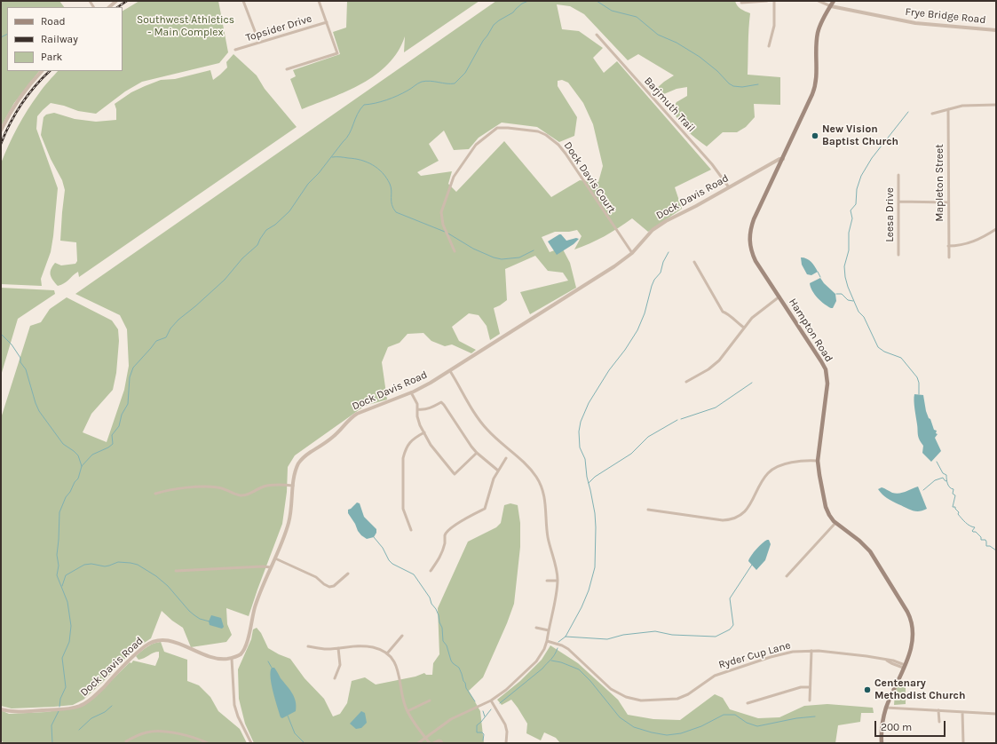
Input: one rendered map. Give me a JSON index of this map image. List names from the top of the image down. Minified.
{"streets":{"main road":["Hampton Road"],"street":["Frye Bridge Road","Topsider Drive","Barjmuth Trail","Dock Davis Court","Mapleton Street","Dock Davis Road","Leesa Drive","Ryder Cup Lane"]},"crossings":[["Frye Bridge Road","Hampton Road"],["Barjmuth Trail","Dock Davis Road"],["Dock Davis Court","Dock Davis Road"],["Dock Davis Road","Hampton Road"],["Hampton Road","Ryder Cup Lane"]],"parks":["Southwest Athletics - Main Complex"],"places":["New Vision Baptist Church","Centenary Methodist Church"],"legend":["Road","Railway","Park"],"scale_bar":"200 m"}
